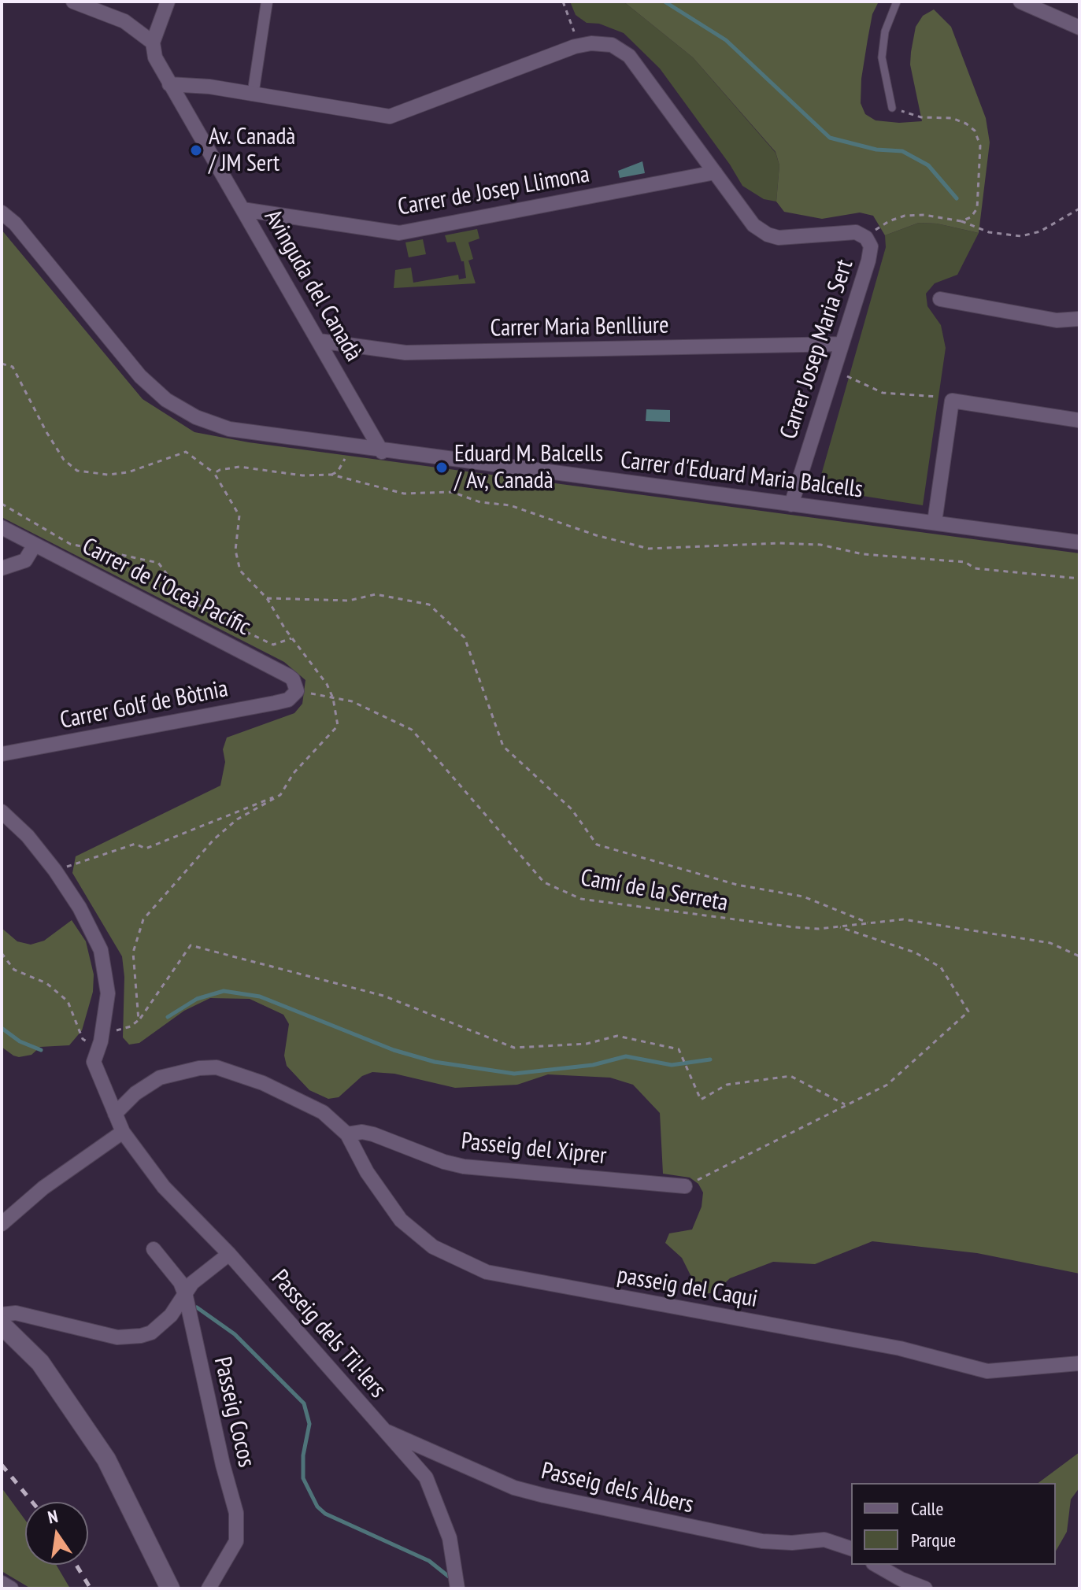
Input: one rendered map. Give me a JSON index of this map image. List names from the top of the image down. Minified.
{"streets":{"street":["Carrer de Josep Llimona","Avinguda del Canadà","Carrer Maria Benlliure","Carrer Josep Maria Sert","Carrer d'Eduard Maria Balcells","Carrer de l'Oceà Pacífic","Carrer Golf de Bòtnia","Passeig del Xiprer","passeig del Caqui","Passeig dels Til·lers","Passeig Cocos","Passeig dels Àlbers"],"path":["Camí de la Serreta"]},"crossings":[["Carrer de Josep Llimona","Avinguda del Canadà"],["Carrer de Josep Llimona","Carrer Josep Maria Sert"],["Avinguda del Canadà","Carrer Maria Benlliure"],["Avinguda del Canadà","Carrer d'Eduard Maria Balcells"],["Carrer Maria Benlliure","Carrer Josep Maria Sert"],["Carrer Josep Maria Sert","Carrer d'Eduard Maria Balcells"],["Carrer de l'Oceà Pacífic","Carrer Golf de Bòtnia"],["Carrer de l'Oceà Pacífic","Camí de la Serreta"],["Carrer Golf de Bòtnia","Camí de la Serreta"],["Passeig del Xiprer","passeig del Caqui"],["Passeig dels Til·lers","Passeig dels Àlbers"]],"places":["Av. Canadà / JM Sert","Eduard M. Balcells / Av, Canadà"],"legend":["Calle","Parque"],"north":"top"}
